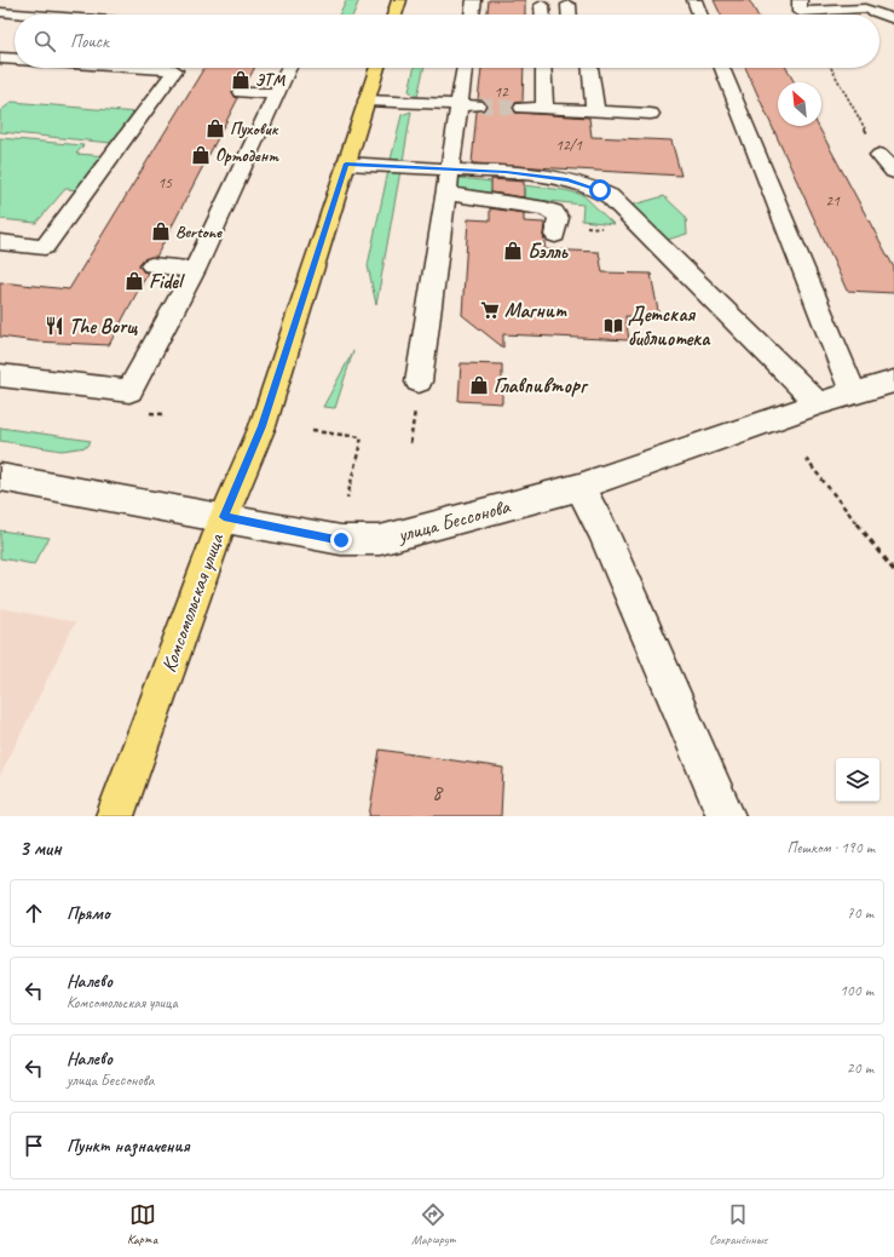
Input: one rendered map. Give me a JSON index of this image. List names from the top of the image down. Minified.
{"streets":{"main road":["Комсомольская улица"],"street":["улица Бессонова"]},"crossings":[["улица Бессонова","Комсомольская улица"]],"places":{"shop":["ЭТМ","Пуховик","Ортодент","Bertone","Бэлль","Fidel","Главпивторг"],"supermarket":["Магнит"],"restaurant":["The Borщ"],"library":["Детская библиотека"]},"house_numbers":["12","12/1","15","21","8"],"north":"top left","page":{"search":"Поиск","heading":["3 мин","Пешком · 190 m"],"list":[["Прямо","70 m"],["Налево","Комсомольская улица","100 m"],["Налево","улица Бессонова","20 m"],"Пункт назначения"],"nav":["Карта","Маршрут","Сохранённые"]}}
